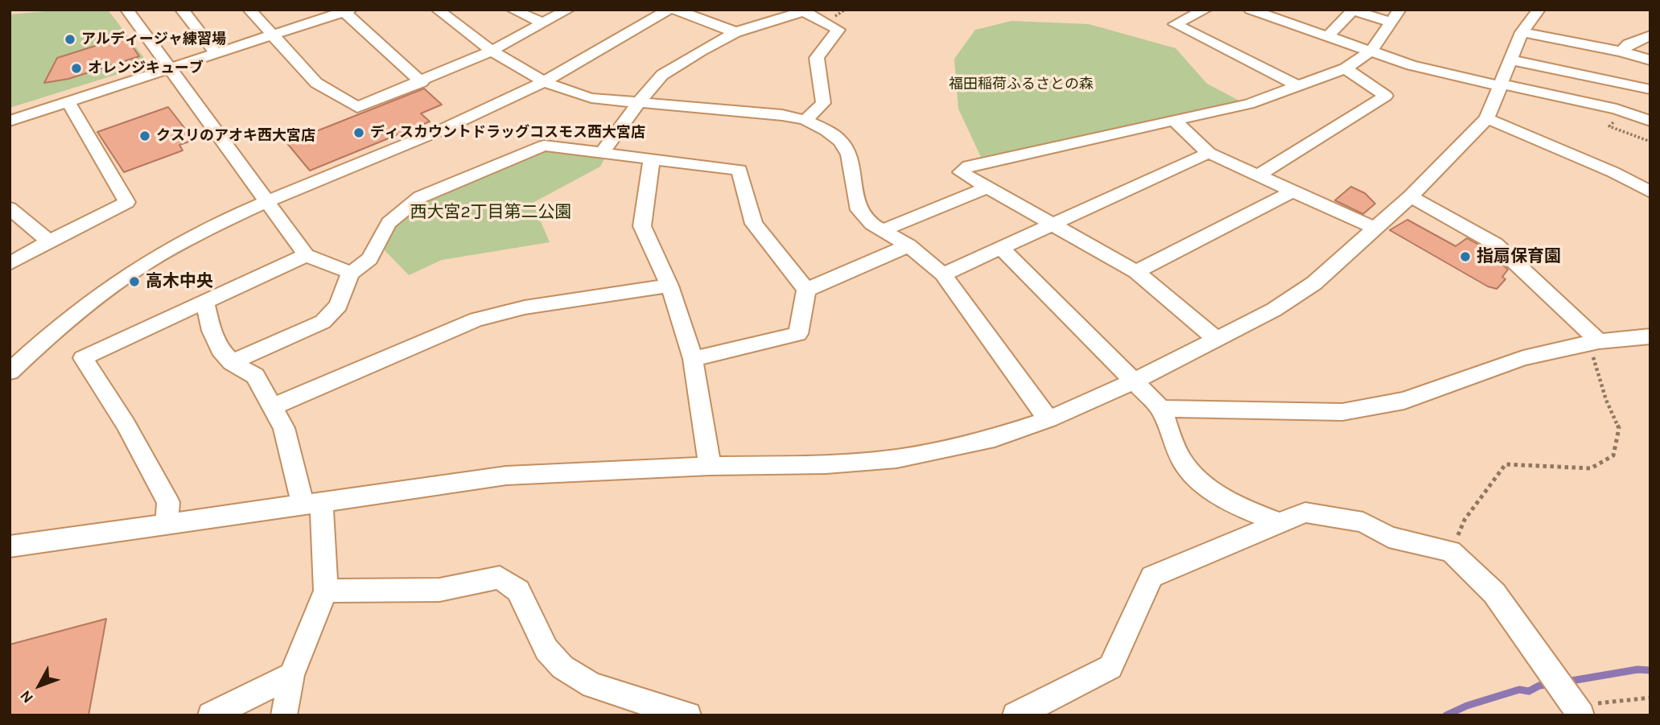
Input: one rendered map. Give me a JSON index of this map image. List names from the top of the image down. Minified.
{"parks":["福田稲荷ふるさとの森","西大宮2丁目第二公園"],"places":["アルディージャ練習場","オレンジキューブ","ディスカウントドラッグコスモス西大宮店","クスリのアオキ西大宮店","指扇保育園","高木中央"],"north":"bottom left"}
